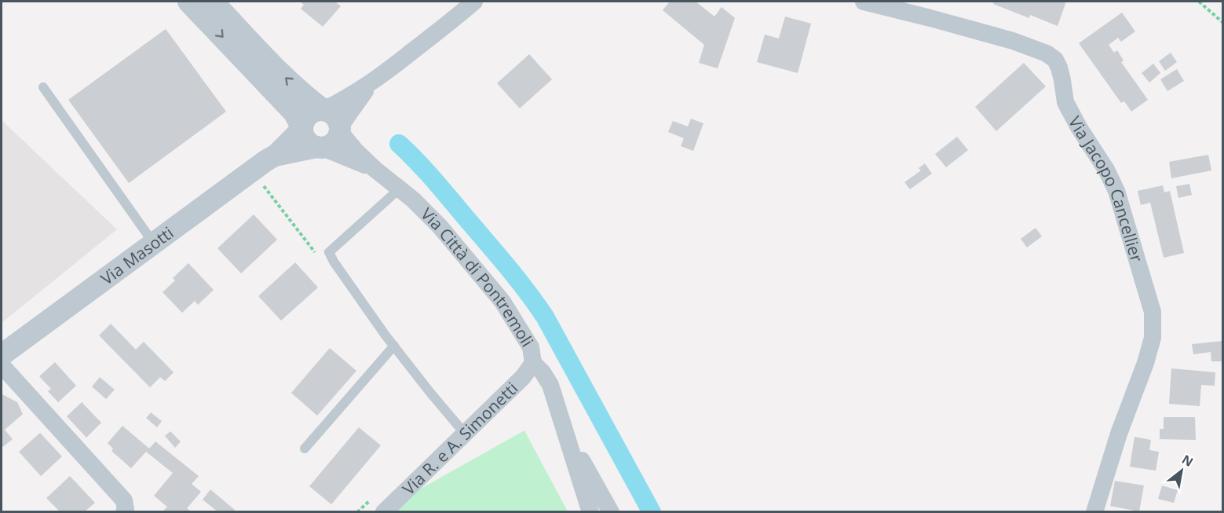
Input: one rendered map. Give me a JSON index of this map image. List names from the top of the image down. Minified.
{"streets":{"street":["Via Jacopo Cancellier","Via Masotti","Via Città di Pontremoli","Via R. e A. Simonetti"]},"crossings":[["Via Masotti","Via Città di Pontremoli"],["Via Città di Pontremoli","Via R. e A. Simonetti"]],"north":"top right"}
